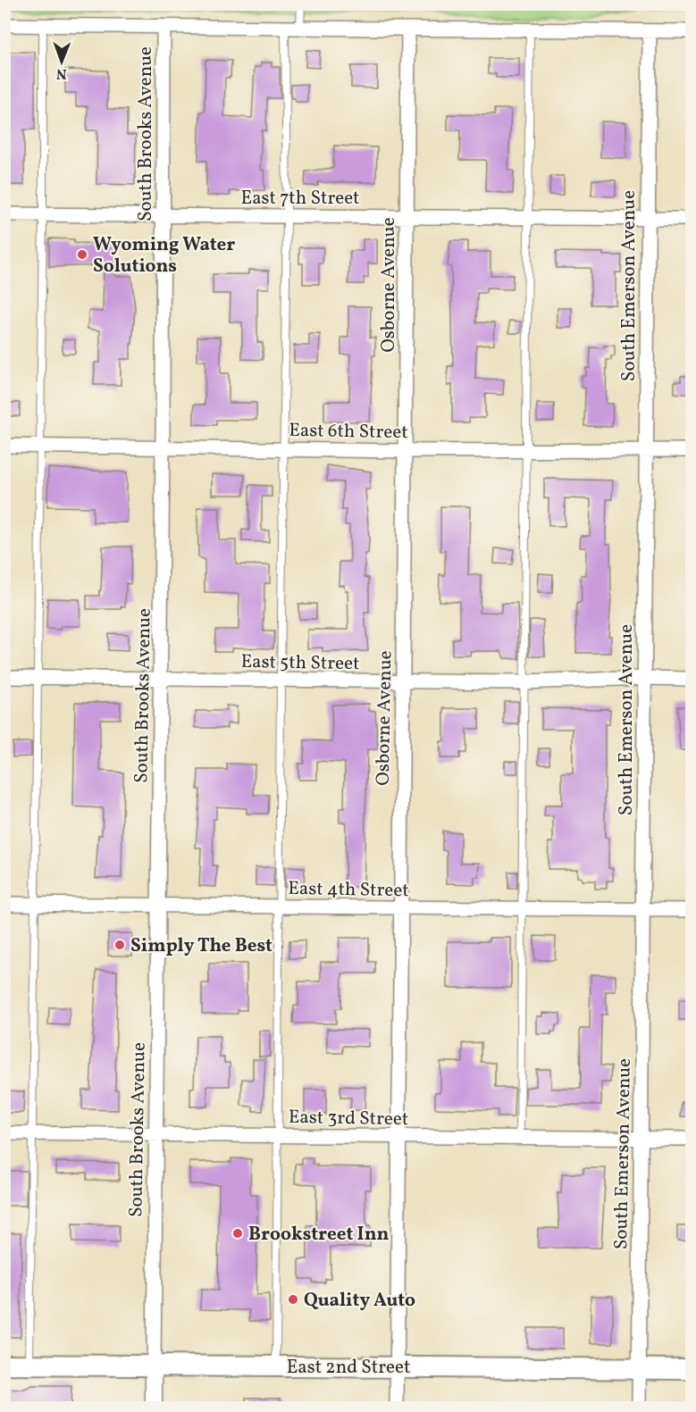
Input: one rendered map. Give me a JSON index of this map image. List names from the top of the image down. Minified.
{"streets":{"main road":["East 2nd Street"],"street":["South Brooks Avenue","East 7th Street","Osborne Avenue","South Emerson Avenue","East 6th Street","East 5th Street","East 4th Street","East 3rd Street"]},"crossings":[["South Brooks Avenue","East 7th Street"],["South Brooks Avenue","East 6th Street"],["South Brooks Avenue","East 5th Street"],["South Brooks Avenue","East 4th Street"],["South Brooks Avenue","East 3rd Street"],["South Brooks Avenue","East 2nd Street"],["East 7th Street","Osborne Avenue"],["East 7th Street","South Emerson Avenue"],["Osborne Avenue","East 6th Street"],["Osborne Avenue","East 5th Street"],["Osborne Avenue","East 4th Street"],["Osborne Avenue","East 3rd Street"],["Osborne Avenue","East 2nd Street"],["South Emerson Avenue","East 6th Street"],["South Emerson Avenue","East 5th Street"],["South Emerson Avenue","East 4th Street"],["South Emerson Avenue","East 3rd Street"],["South Emerson Avenue","East 2nd Street"]],"places":["Wyoming Water Solutions","Simply The Best","Brookstreet Inn","Quality Auto"],"north":"bottom"}
